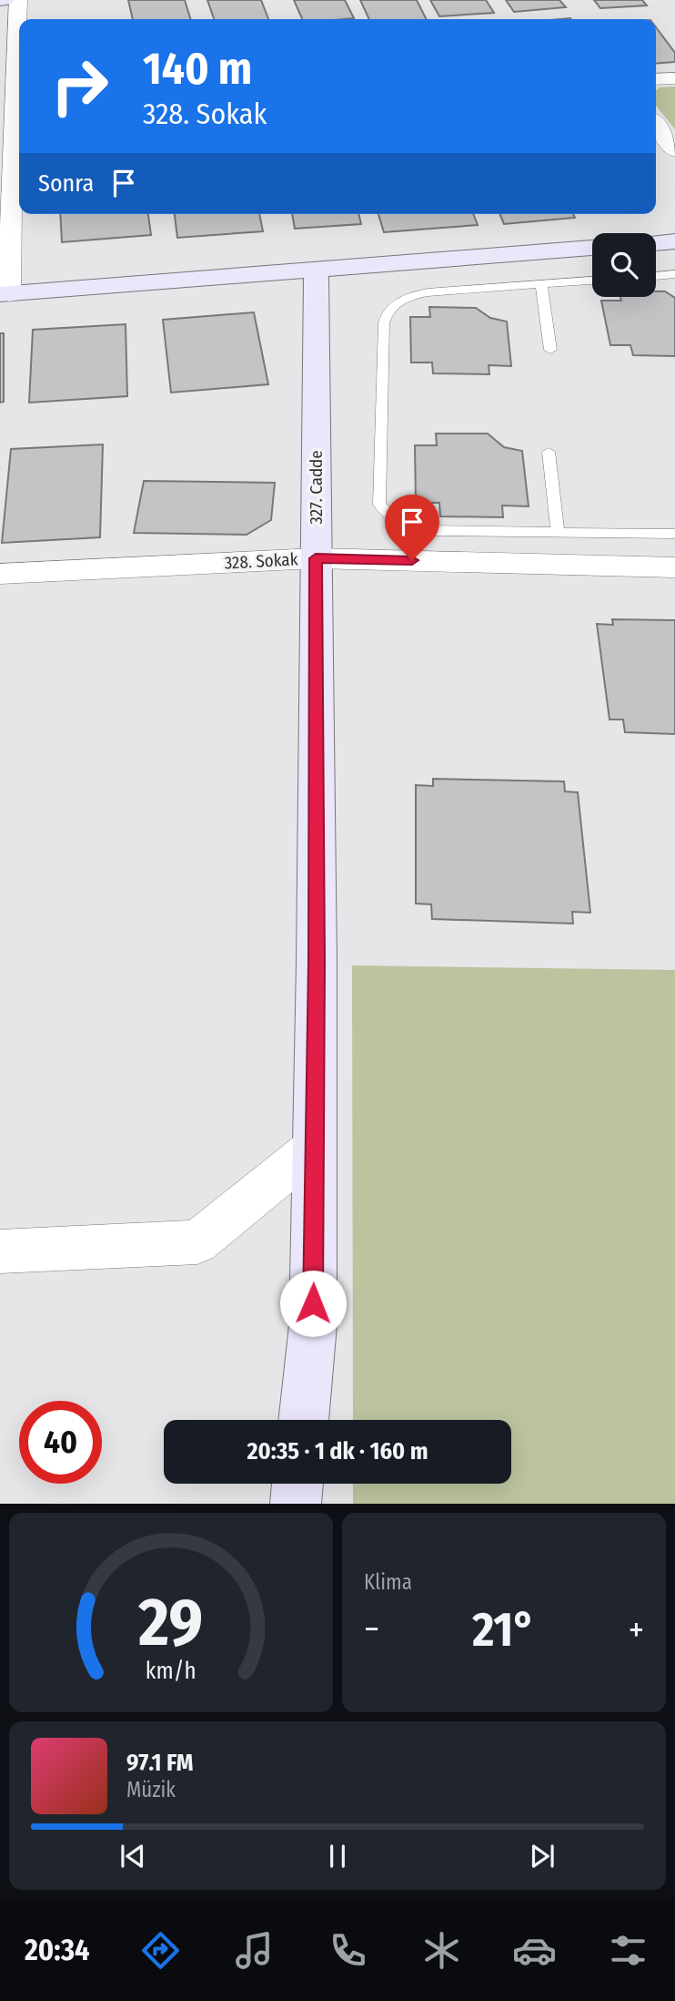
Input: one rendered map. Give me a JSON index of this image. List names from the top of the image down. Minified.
{"streets":{"street":["327. Cadde","328. Sokak"]},"crossings":[["327. Cadde","328. Sokak"]],"page":{"turn":["140 m","328. Sokak"],"then":"Sonra","limit":"40","trip":"20:35 · 1 dk · 160 m","tile":"Klima","heat":["−","21°","+"],"song":["97.1 FM","Müzik"],"tabs":"20:34","gauge":["29","km/h"]}}
